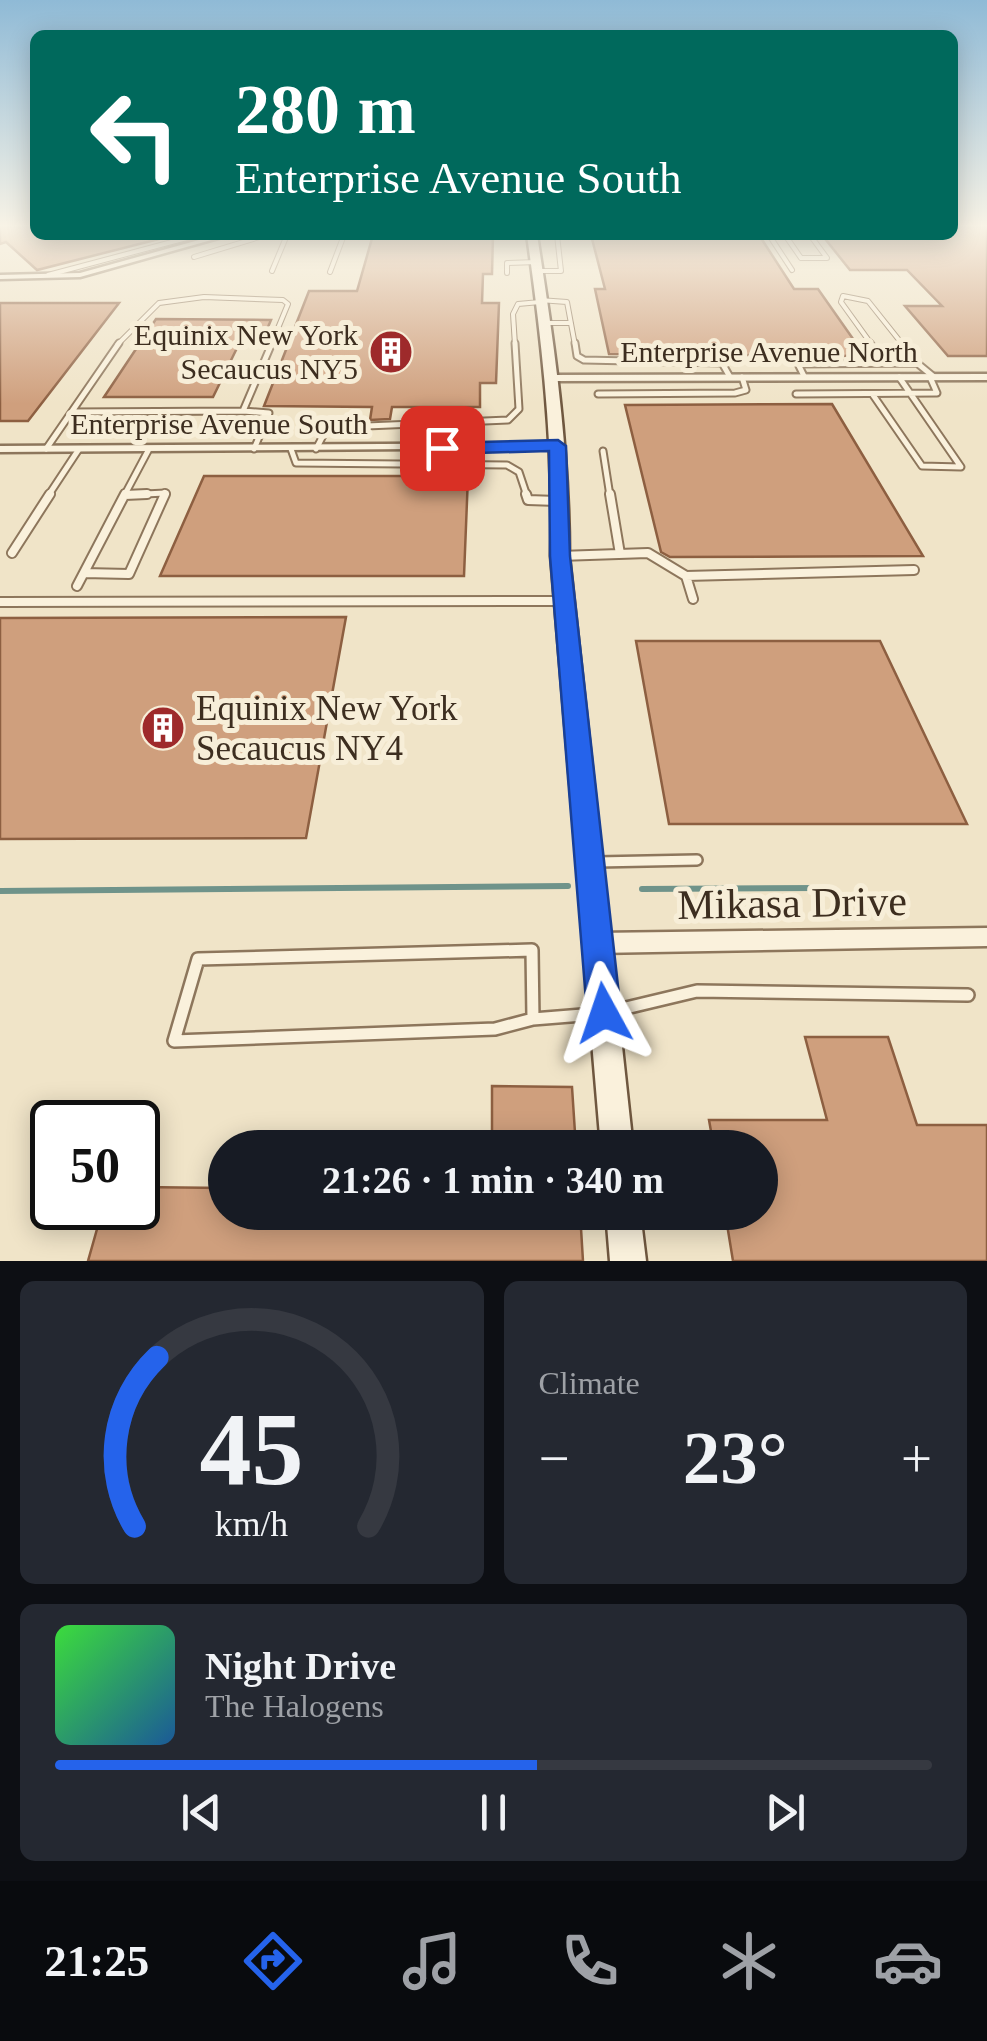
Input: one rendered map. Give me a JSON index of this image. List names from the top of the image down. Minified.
{"streets":{"street":["Enterprise Avenue North","Enterprise Avenue South","Mikasa Drive"]},"places":{"building":["Equinix New York Secaucus NY5","Equinix New York Secaucus NY4"]},"page":{"turn":["280 m","Enterprise Avenue South"],"limit":"50","trip":"21:26 · 1 min · 340 m","tile":"Climate","heat":["−","23°","+"],"song":["Night Drive","The Halogens"],"tabs":"21:25","gauge":["45","km/h"]}}
